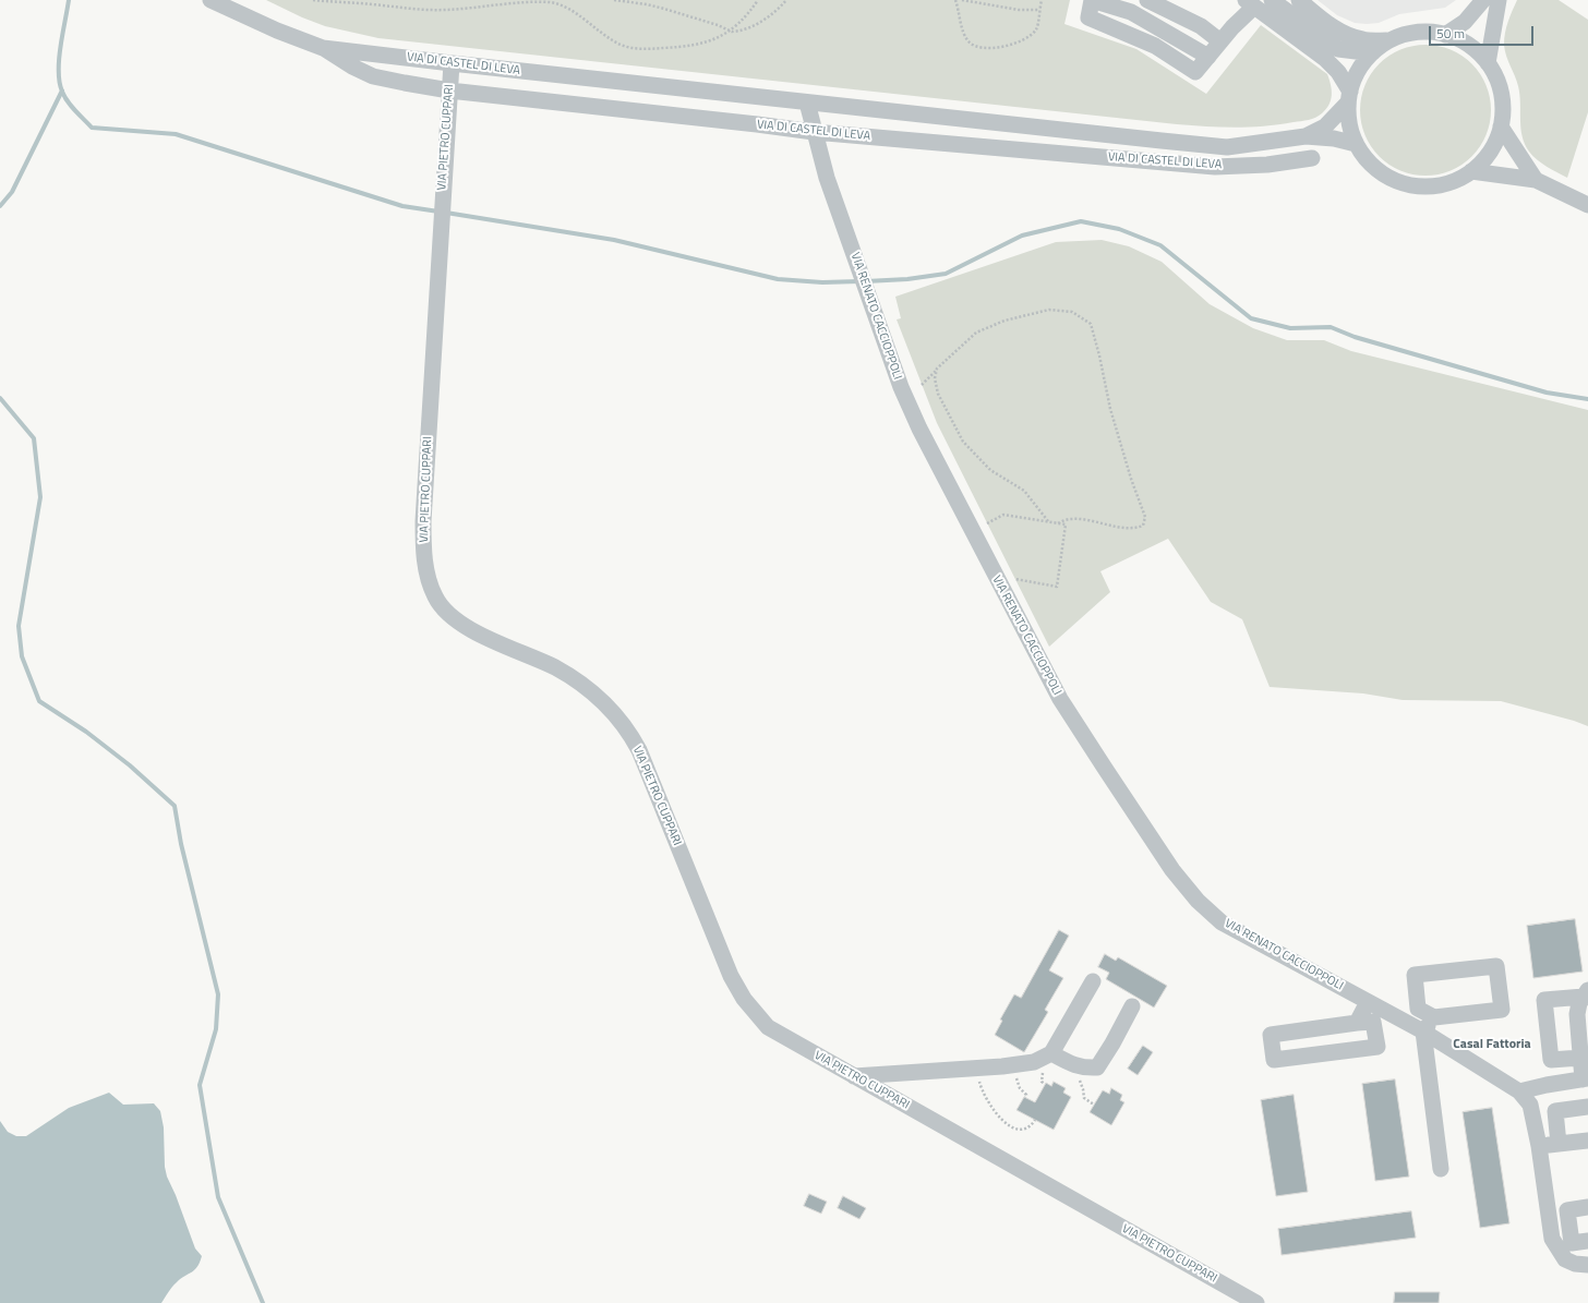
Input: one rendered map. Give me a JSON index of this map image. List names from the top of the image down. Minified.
{"streets":{"street":["VIA DI CASTEL DI LEVA","VIA PIETRO CUPPARI","VIA RENATO CACCIOPPOLI"]},"crossings":[["VIA DI CASTEL DI LEVA","VIA PIETRO CUPPARI"],["VIA DI CASTEL DI LEVA","VIA RENATO CACCIOPPOLI"]],"districts":["Casal Fattoria"],"scale_bar":"50 m"}
